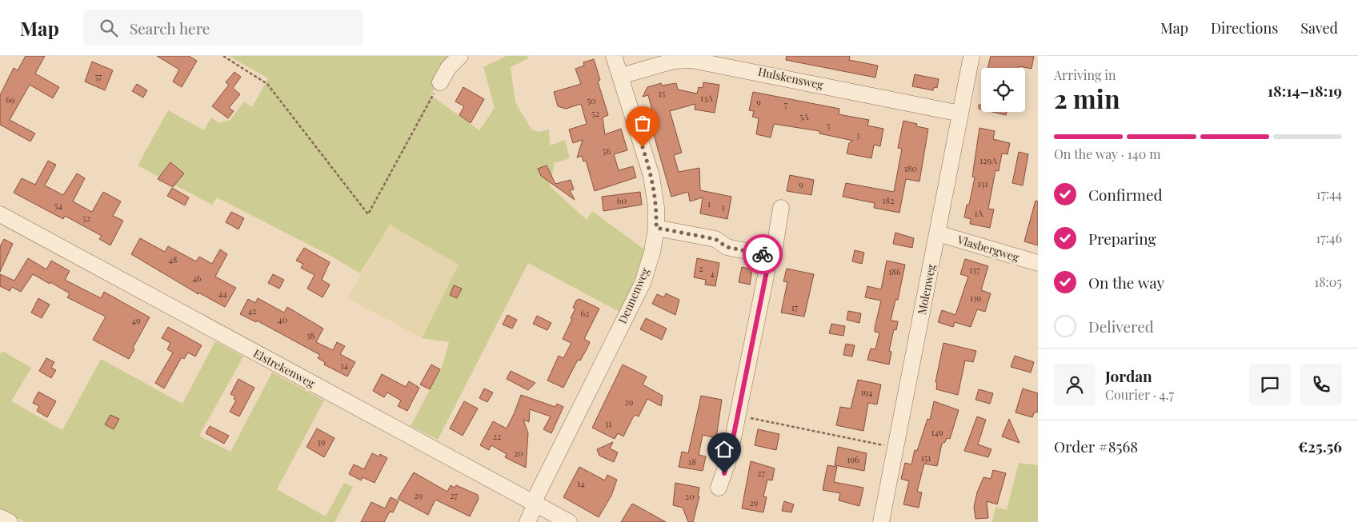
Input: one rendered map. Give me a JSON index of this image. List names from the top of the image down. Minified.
{"streets":{"street":["Hulskensweg","Vlasbergweg","Molenweg","Dennenweg","Elstrekenweg"]},"crossings":[["Hulskensweg","Molenweg"],["Hulskensweg","Dennenweg"],["Vlasbergweg","Molenweg"],["Dennenweg","Elstrekenweg"]],"house_numbers":["57","15","13A","69","50","9","7","52","5A","5","3","56","129A","180","131","9","60","182","1","54","3","1A","52","48","2","137","186","4","46","44","139","17","42","62","40","49","38","34","194","29","31","149","22","39","20","151","196","18","27","14","29","27","20","29"],"page":{"header":"Map","search":"Search here","nav":["Map","Directions","Saved"],"heading":["2 min","Arriving in","18:14–18:19"],"panel":["Jordan","Courier · 4.7","Order #8568","€25.56"],"bar":"On the way · 140 m","list":[["Confirmed","17:44"],["Preparing","17:46"],["On the way","18:05"],"Delivered"]}}
